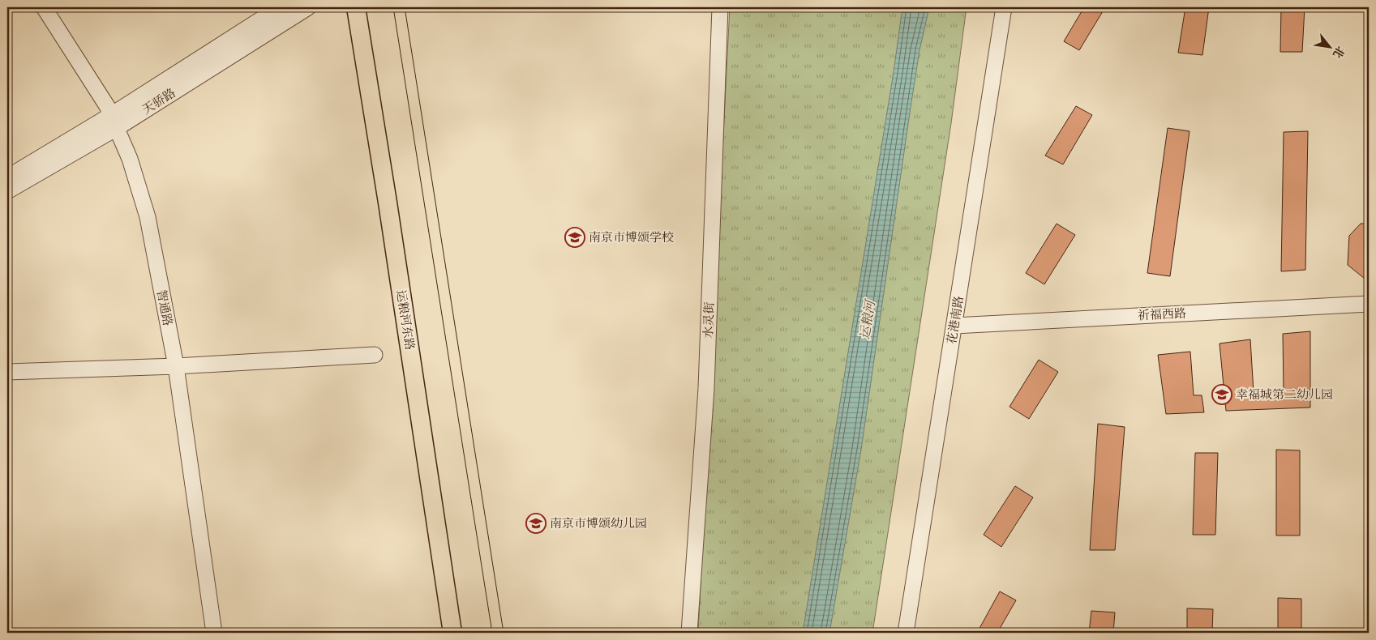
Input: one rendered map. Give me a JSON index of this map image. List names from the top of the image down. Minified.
{"streets":{"main road":["运粮河东路"],"street":["天骄路","智通路","祈福西路","水灵街","花港南路"]},"crossings":[["天骄路","智通路"],["祈福西路","花港南路"]],"water":["运粮河"],"places":{"school or university":["南京市博颂学校","幸福城第二幼儿园","南京市博颂幼儿园"]},"north":"bottom right"}
